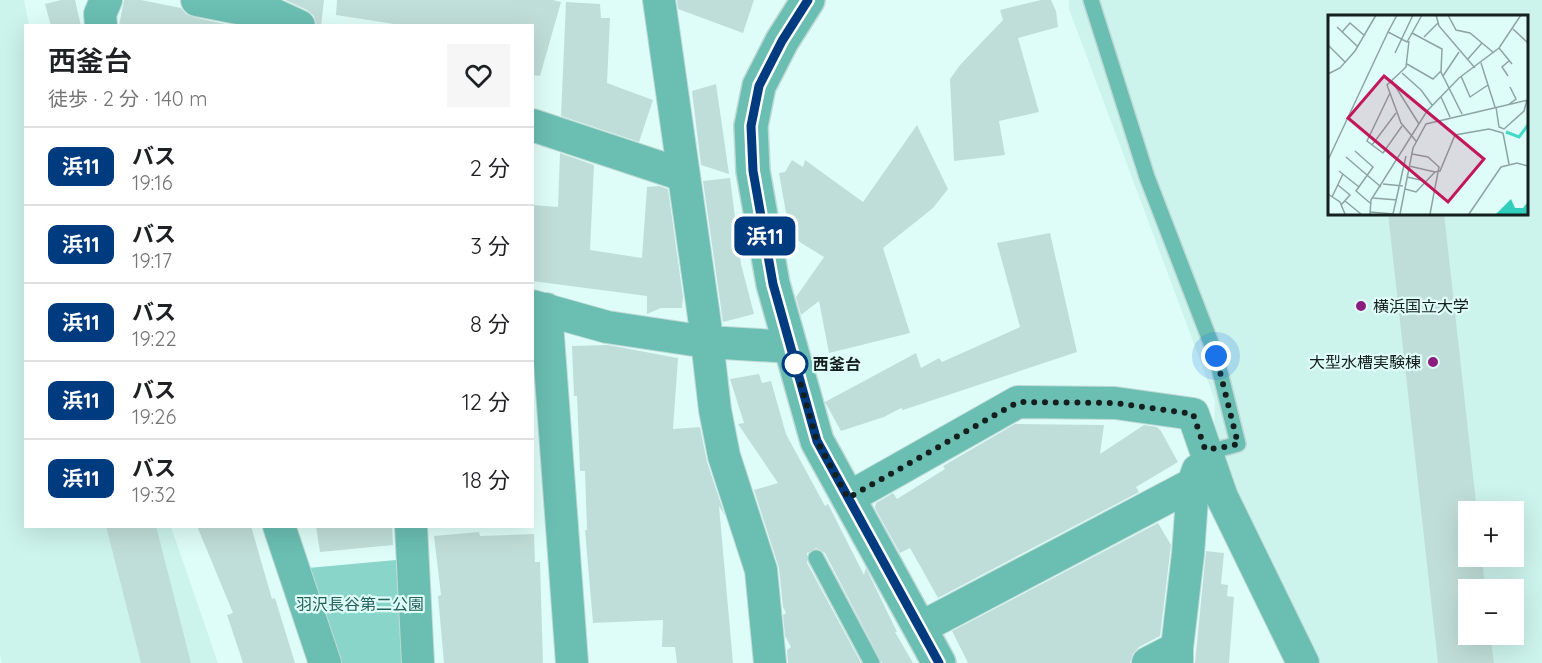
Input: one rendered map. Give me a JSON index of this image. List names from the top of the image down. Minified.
{"parks":["羽沢長谷第二公園"],"places":["横浜国立大学","大型水槽実験棟","西釜台"],"lines":["bus line 浜11"],"page":{"on_map":"浜11","heading":["西釜台","徒歩 · 2 分 · 140 m"],"list":[{"mark":"浜11","name":"バス","note":"19:16","value":"2 分"},{"mark":"浜11","name":"バス","note":"19:17","value":"3 分"},{"mark":"浜11","name":"バス","note":"19:22","value":"8 分"},{"mark":"浜11","name":"バス","note":"19:26","value":"12 分"},{"mark":"浜11","name":"バス","note":"19:32","value":"18 分"}],"map_buttons":["+","−"]}}
